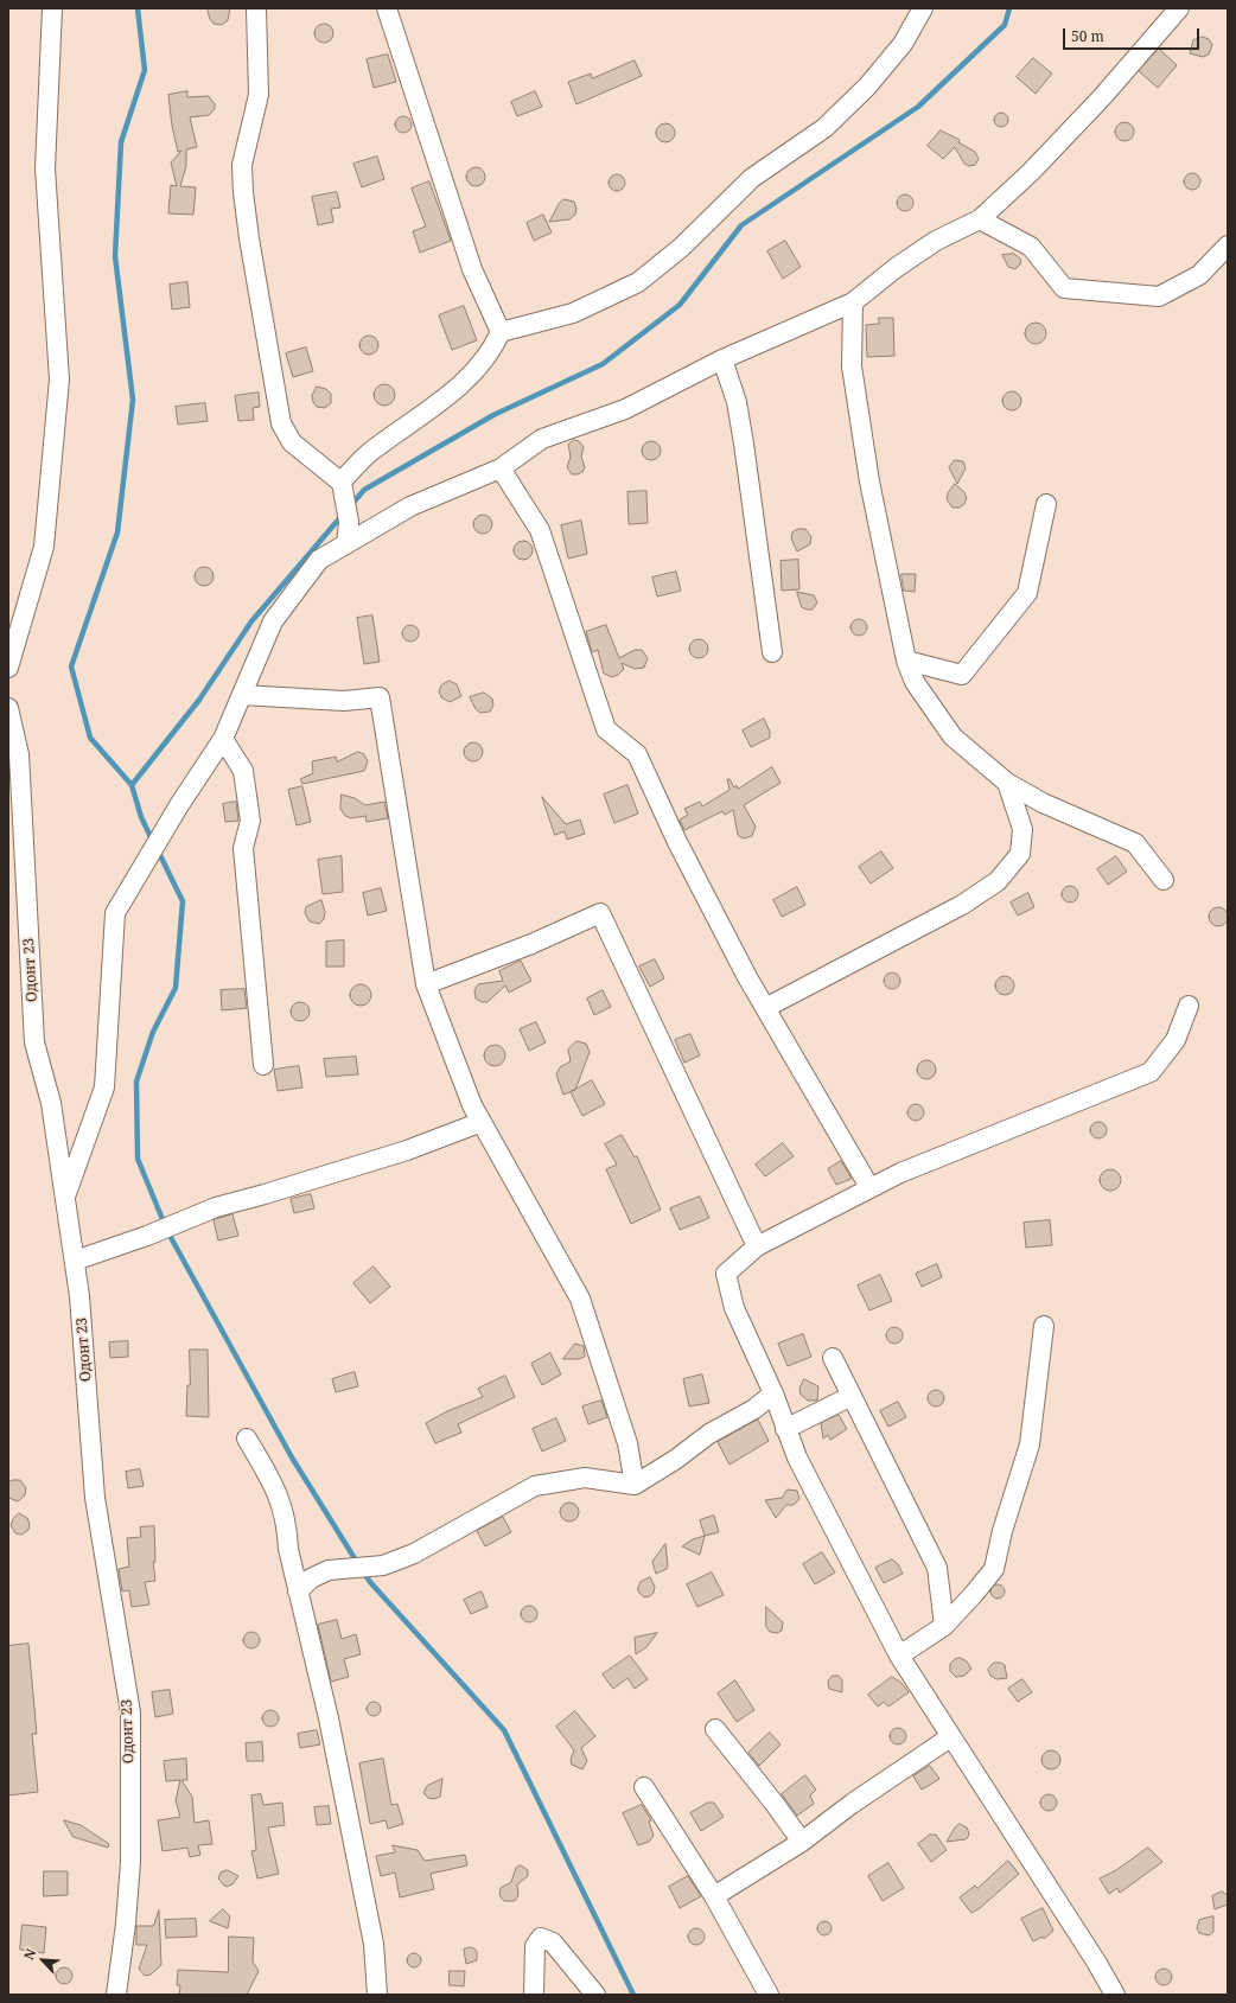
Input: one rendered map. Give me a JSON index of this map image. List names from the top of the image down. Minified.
{"streets":{"street":["Одонт 23"]},"scale_bar":"50 m","north":"top left"}
